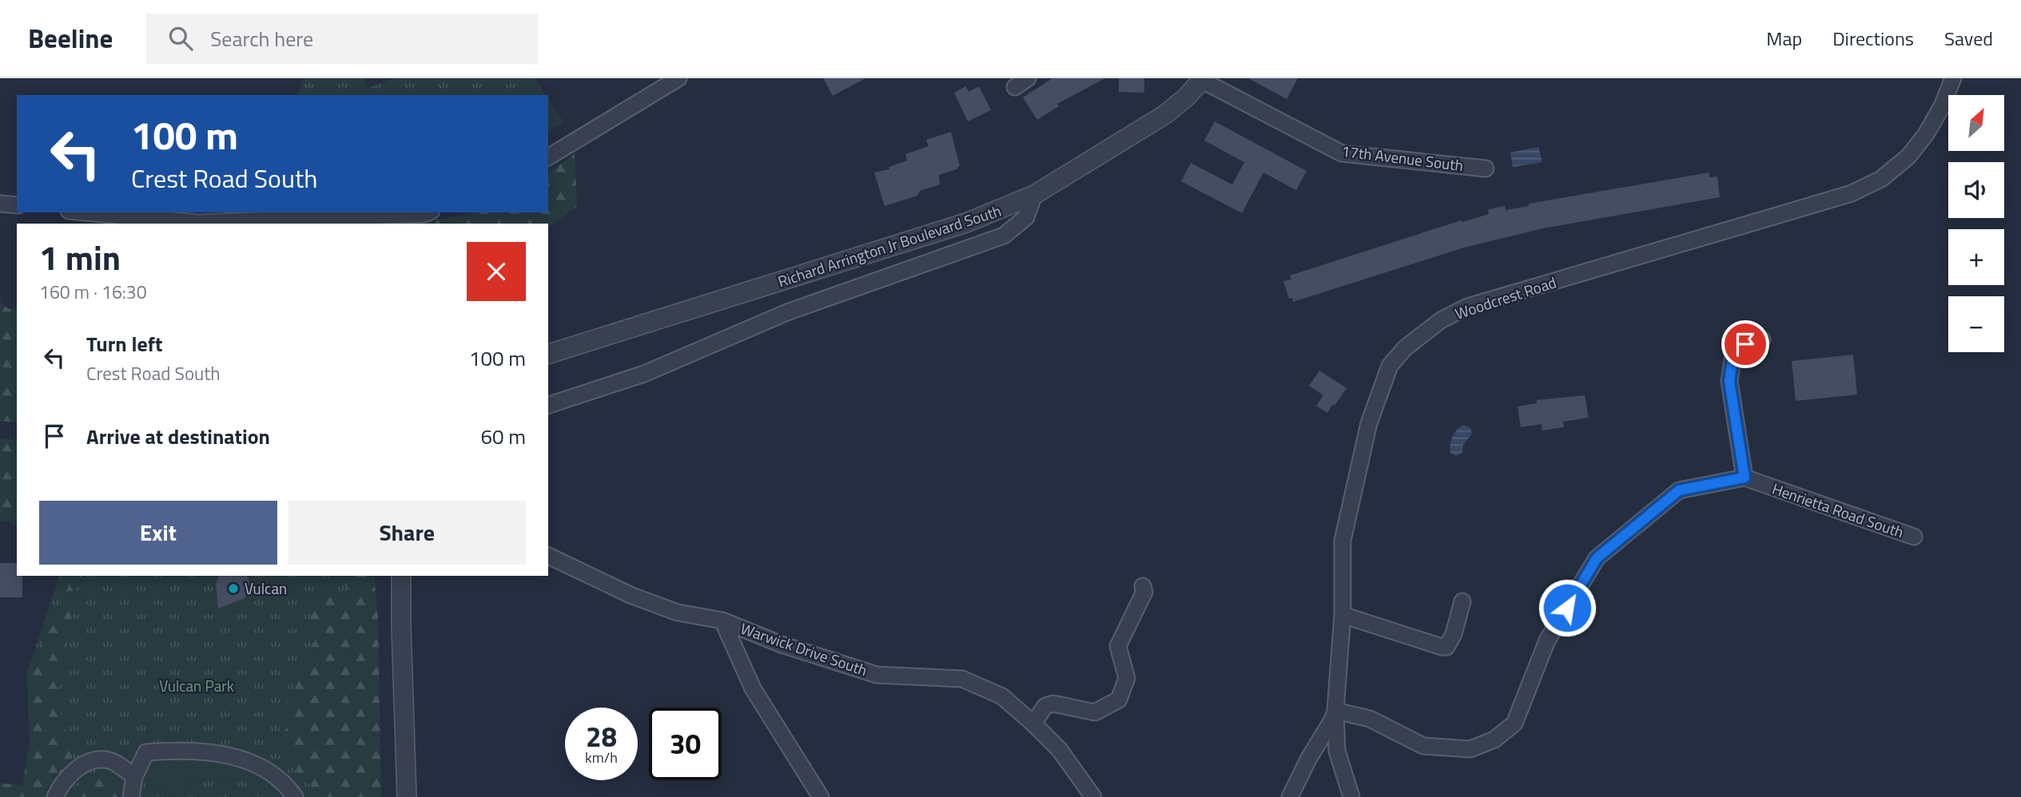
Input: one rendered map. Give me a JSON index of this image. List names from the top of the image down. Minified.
{"streets":{"street":["17th Avenue South","Richard Arrington Jr Boulevard South","Woodcrest Road","Henrietta Road South","Warwick Drive South"]},"crossings":[["17th Avenue South","Richard Arrington Jr Boulevard South"]],"parks":["Vulcan Park"],"places":["Vulcan"],"north":"top right","page":{"header":"Beeline","search":"Search here","nav":["Map","Directions","Saved"],"map_buttons":["+","−"],"turn":["100 m","Crest Road South"],"heading":["1 min","160 m · 16:30"],"list":[{"name":"Turn left","note":"Crest Road South","value":"100 m"},{"name":"Arrive at destination","value":"60 m"}],"buttons":["Exit","Share"],"speed":"28 km/h","limit":"30"}}
